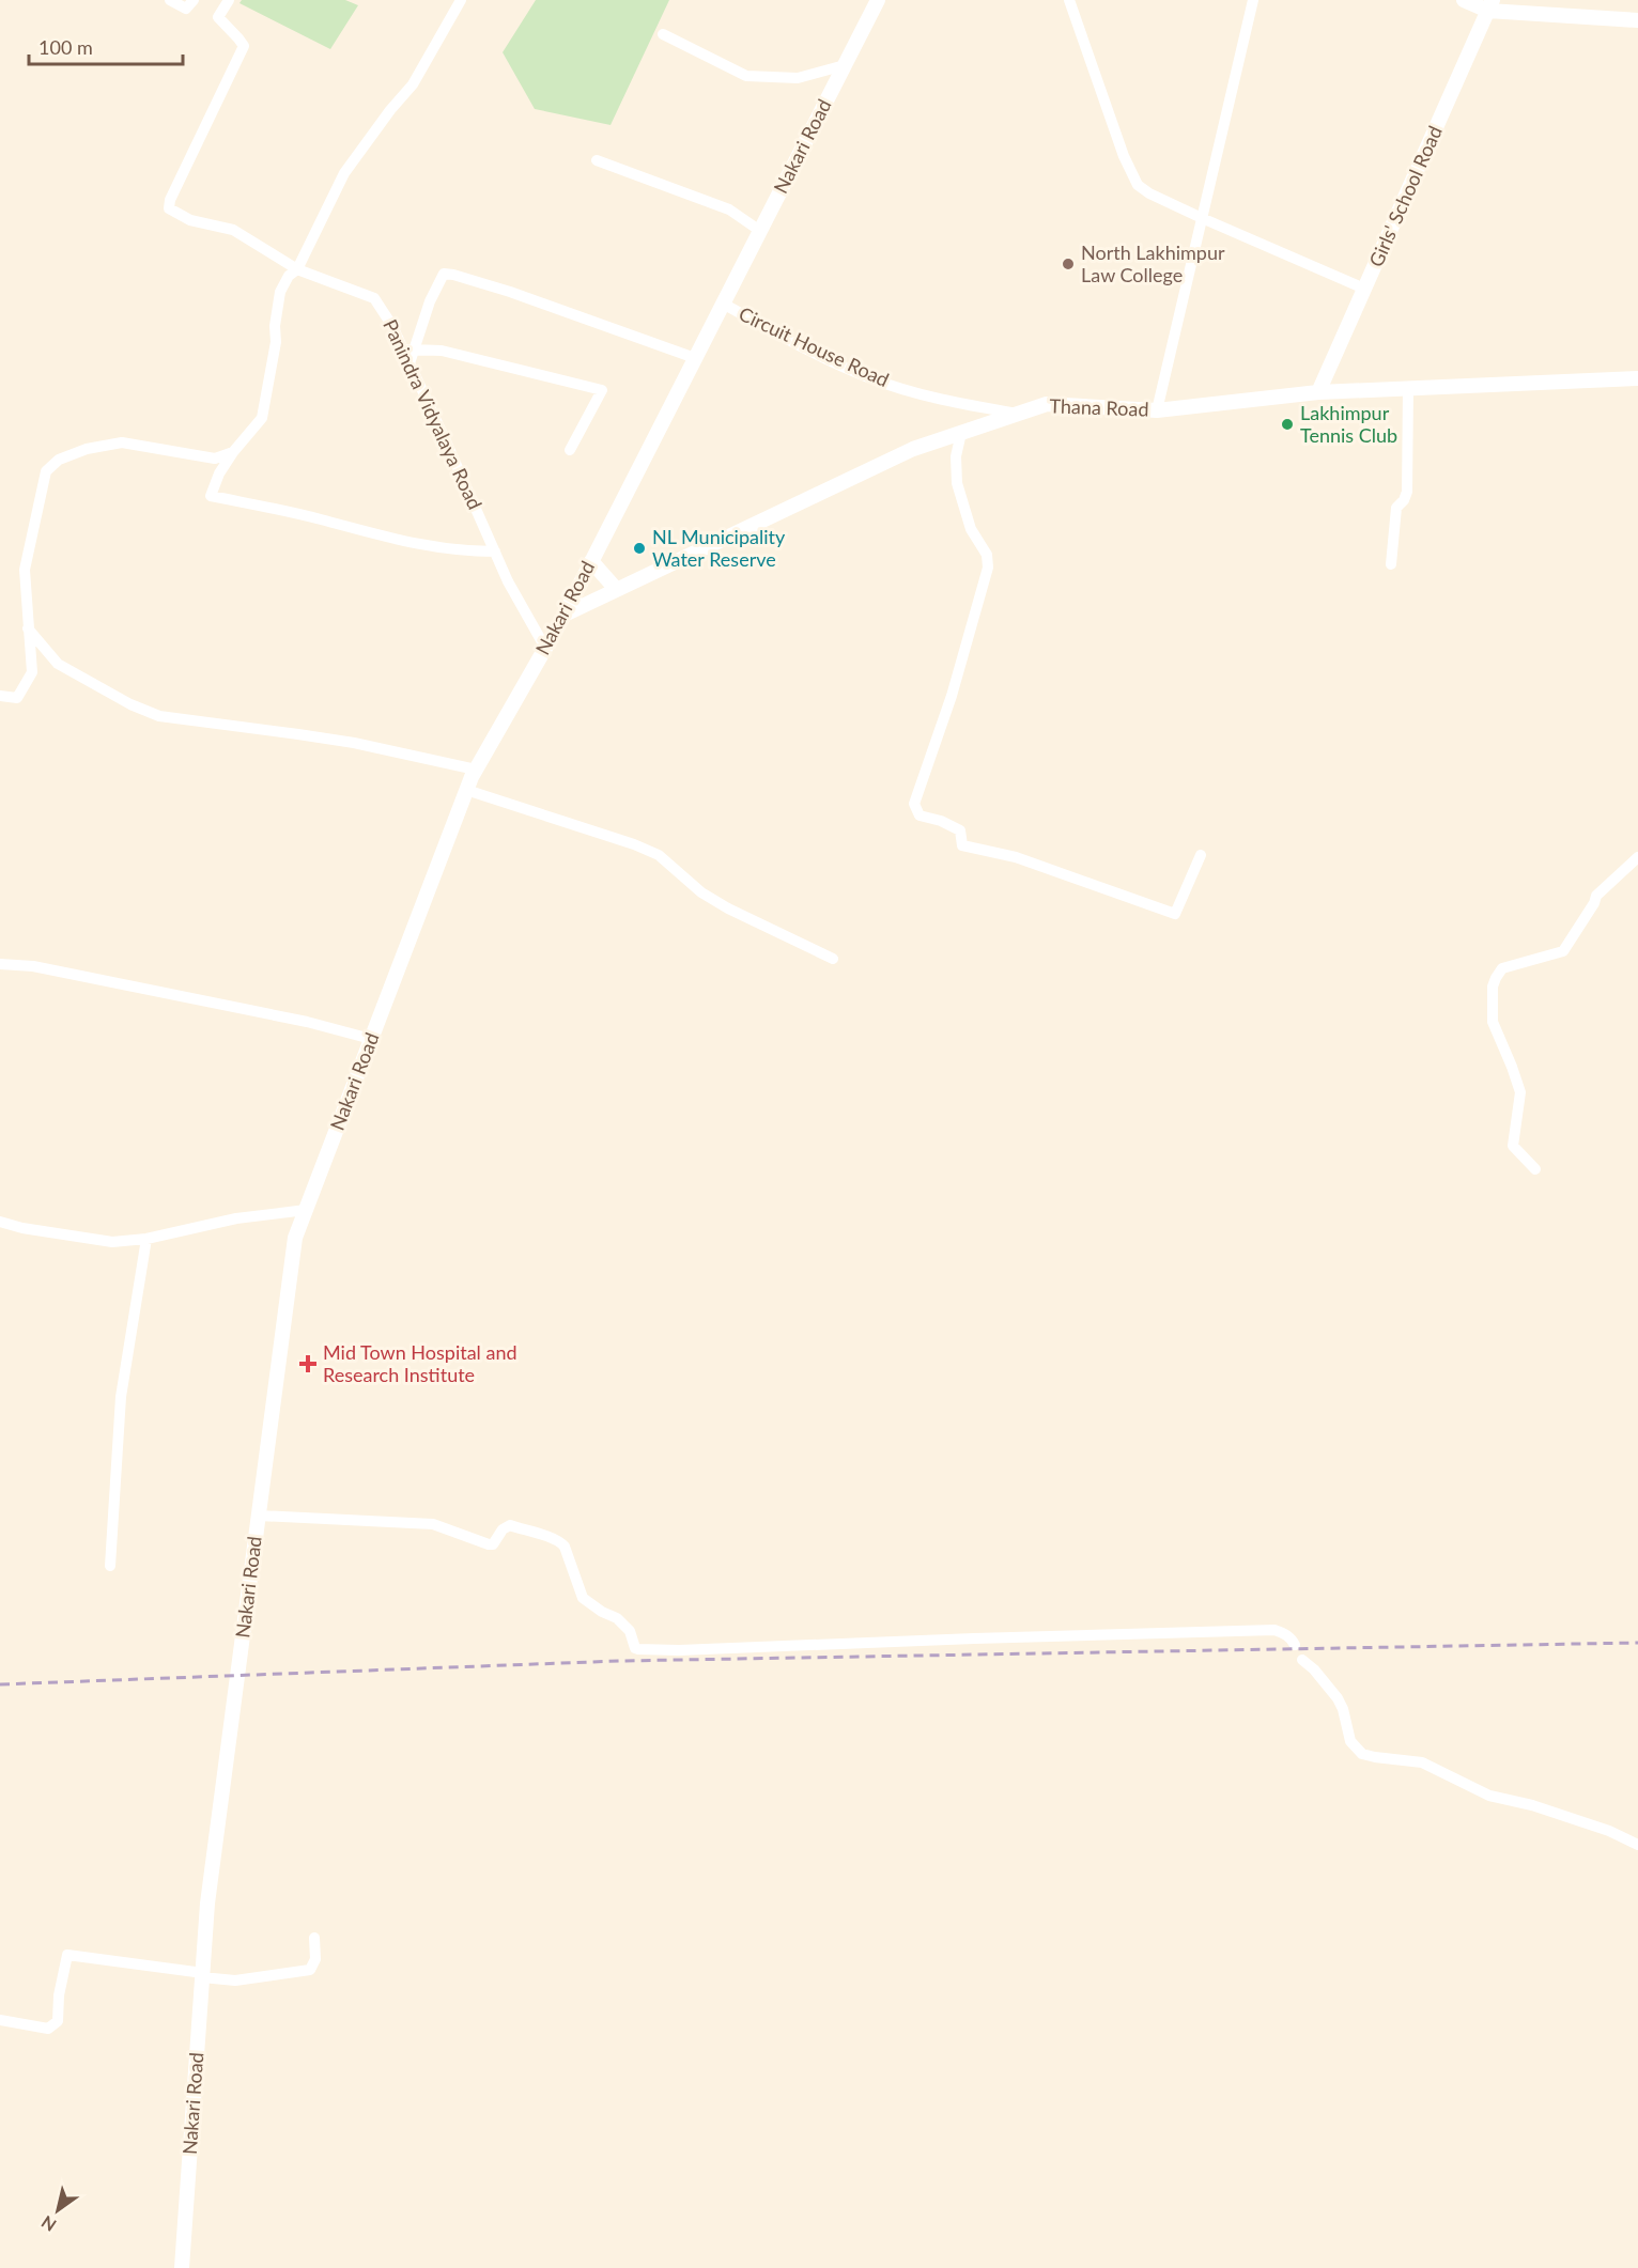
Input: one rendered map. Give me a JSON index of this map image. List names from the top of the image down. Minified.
{"streets":{"street":["Nakari Road","Girls' School Road","Circuit House Road","Thana Road","Panindra Vidyalaya Road"]},"crossings":[["Nakari Road","Circuit House Road"],["Nakari Road","Thana Road"],["Nakari Road","Panindra Vidyalaya Road"],["Girls' School Road","Thana Road"],["Circuit House Road","Thana Road"]],"places":{"other":["North Lakhimpur Law College","Lakhimpur Tennis Club","NL Municipality Water Reserve"],"health":["Mid Town Hospital and Research Institute"]},"scale_bar":"100 m","north":"bottom left"}
